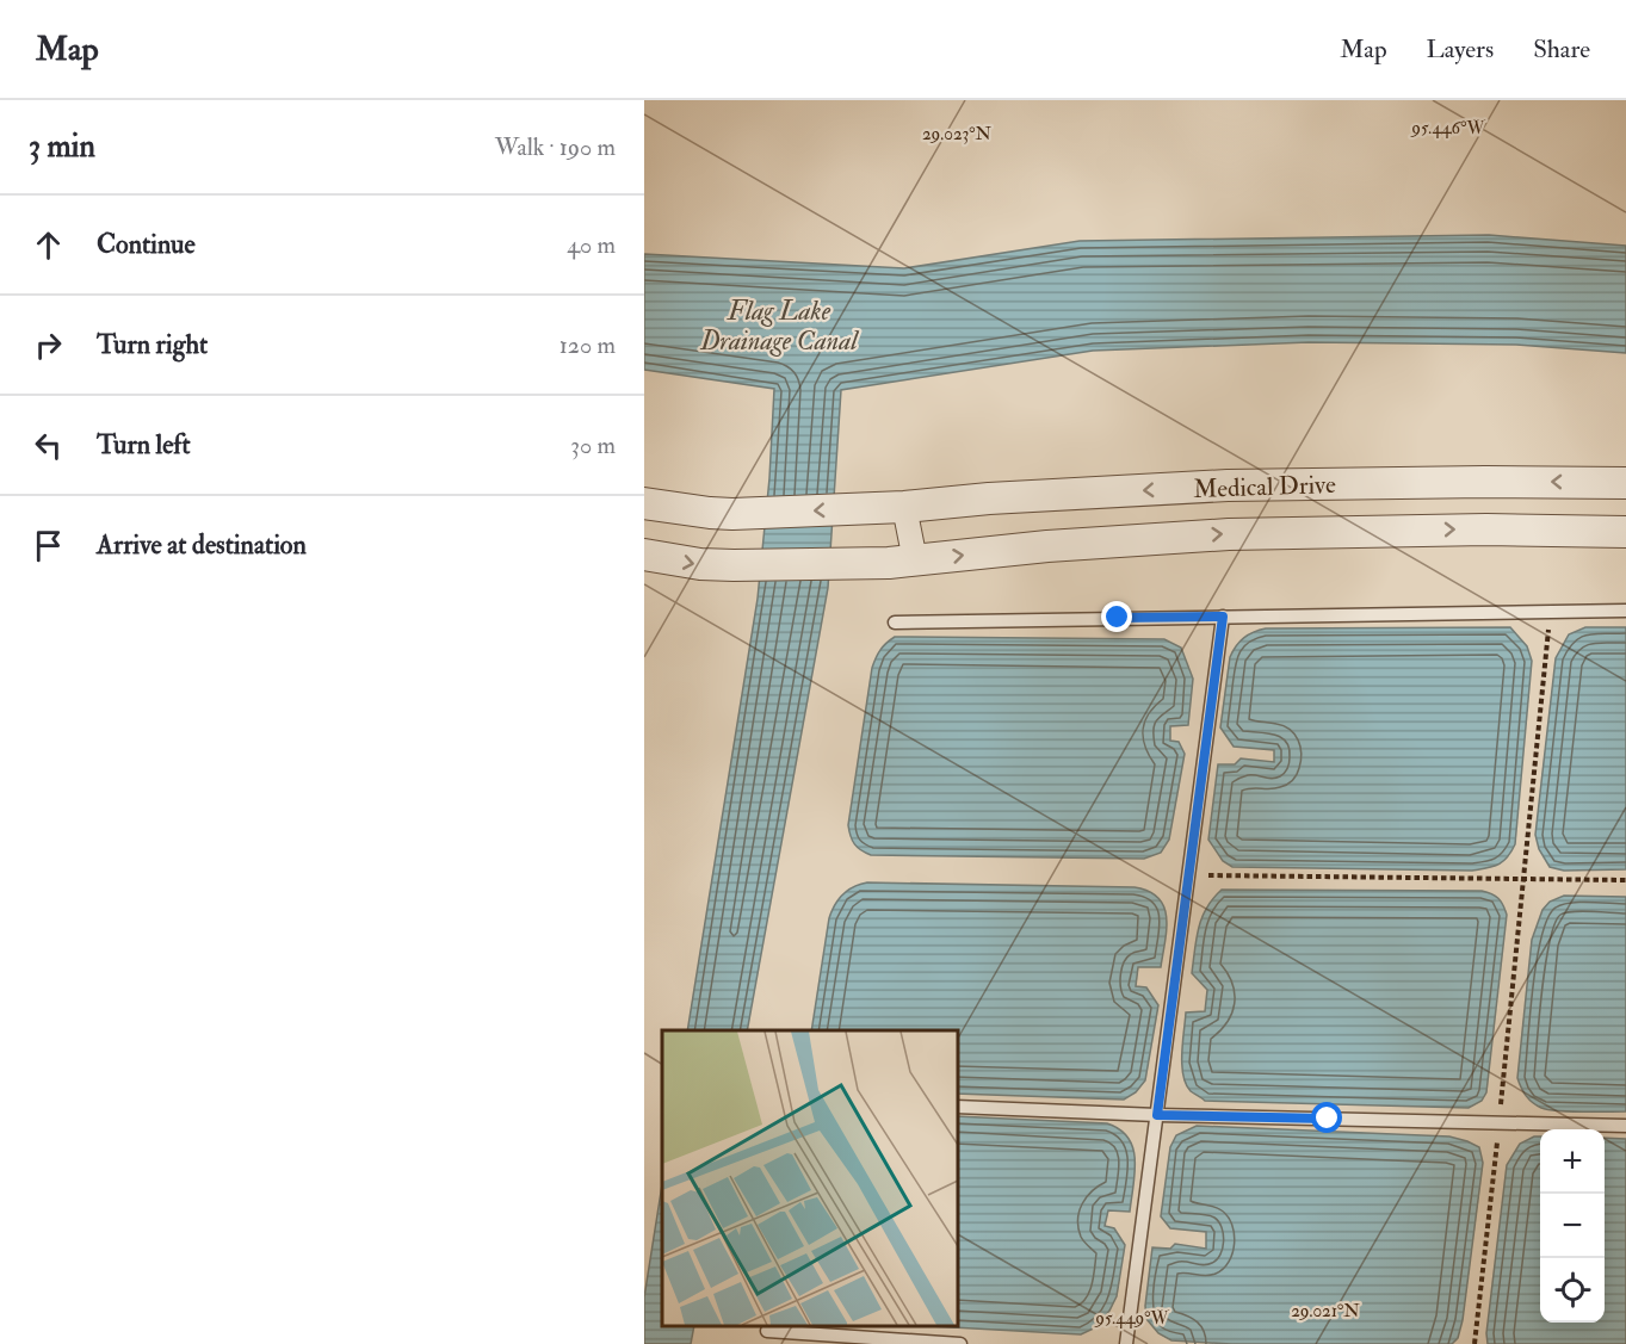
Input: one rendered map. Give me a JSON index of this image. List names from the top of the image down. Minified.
{"streets":{"street":["Medical Drive"]},"water":["Flag Lake Drainage Canal"],"page":{"header":"Map","nav":["Map","Layers","Share"],"heading":["3 min","Walk · 190 m"],"list":[["Continue","40 m"],["Turn right","120 m"],["Turn left","30 m"],"Arrive at destination"],"map_buttons":["+","−"]},"coordinates":["95.446°W","29.023°N","29.021°N","95.449°W"]}
